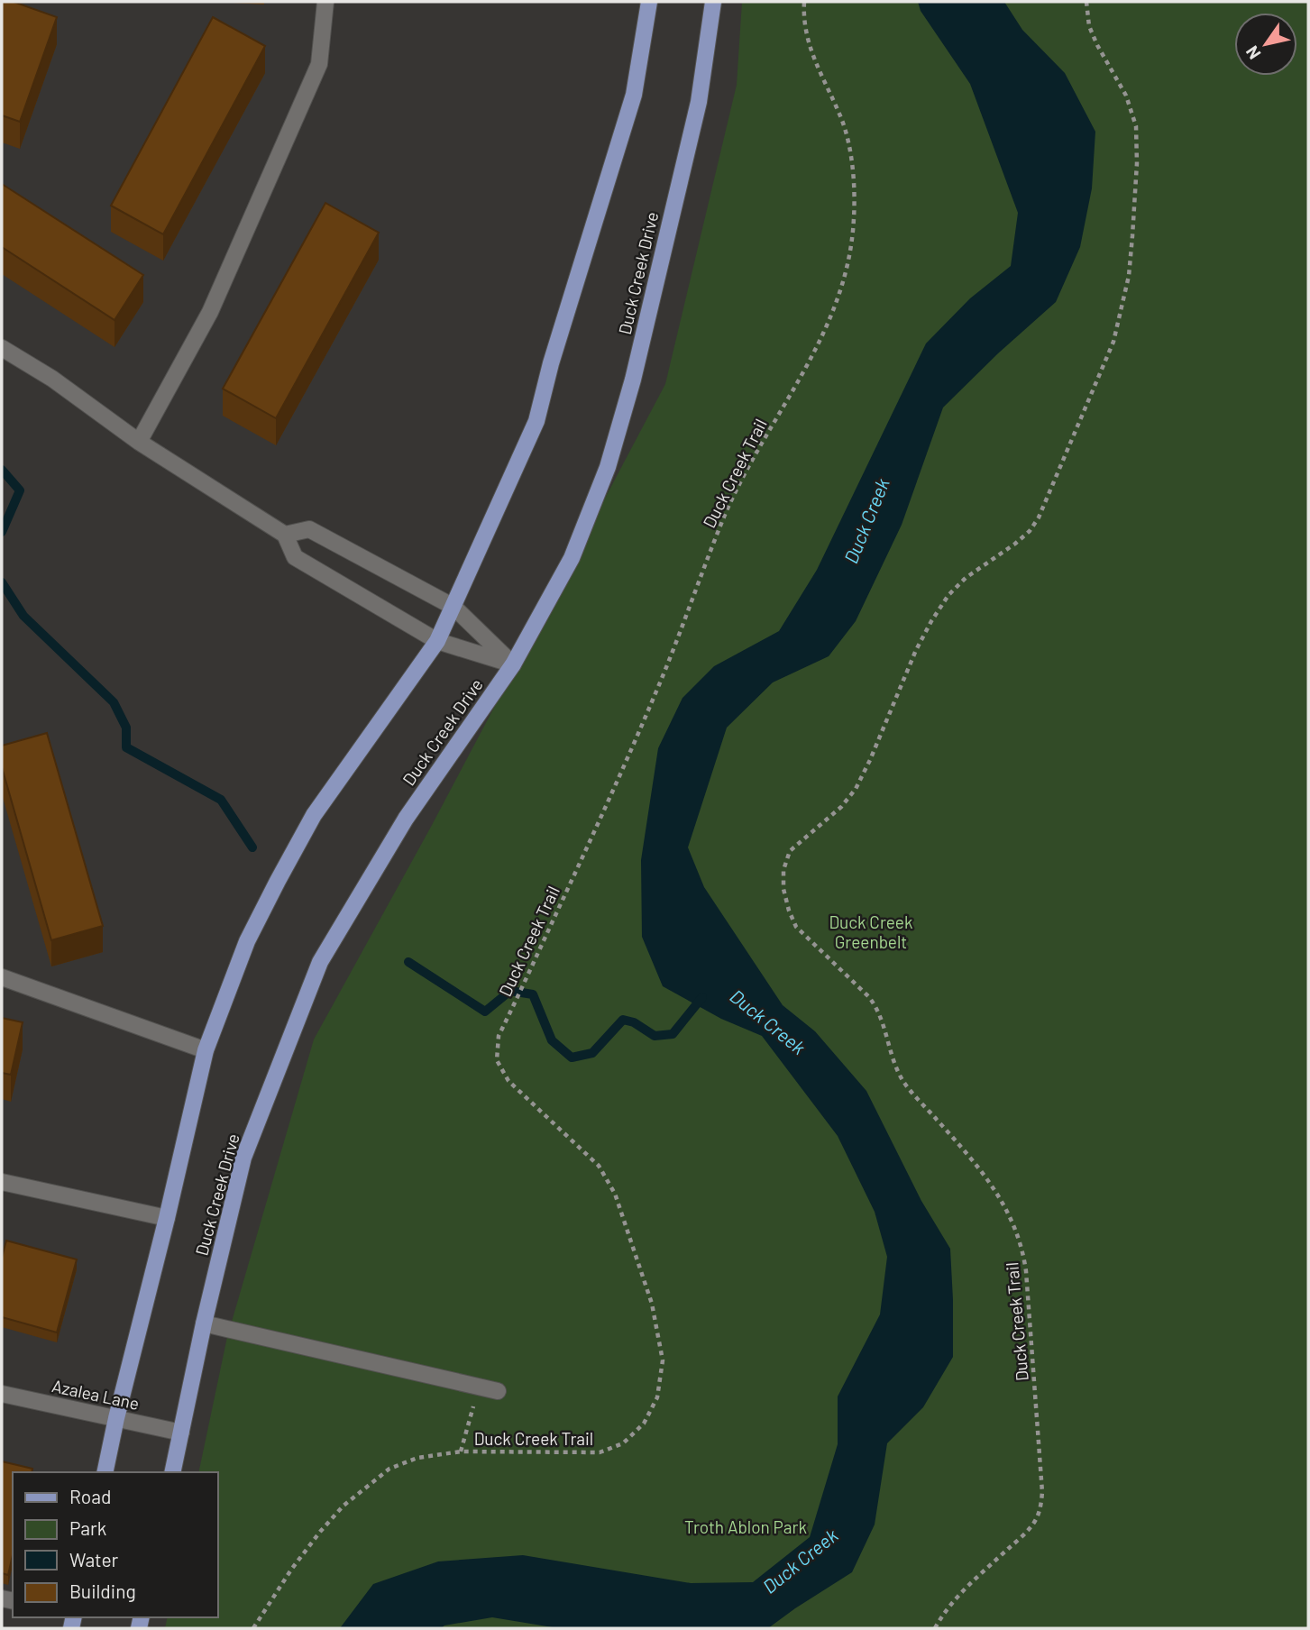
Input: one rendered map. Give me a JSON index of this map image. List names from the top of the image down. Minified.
{"streets":{"main road":["Duck Creek Drive"],"street":["Azalea Lane"],"path":["Duck Creek Trail"]},"crossings":[["Duck Creek Drive","Azalea Lane"]],"water":["Duck Creek"],"parks":["Duck Creek Greenbelt","Troth Ablon Park"],"legend":["Road","Park","Water","Building"],"north":"bottom left"}
